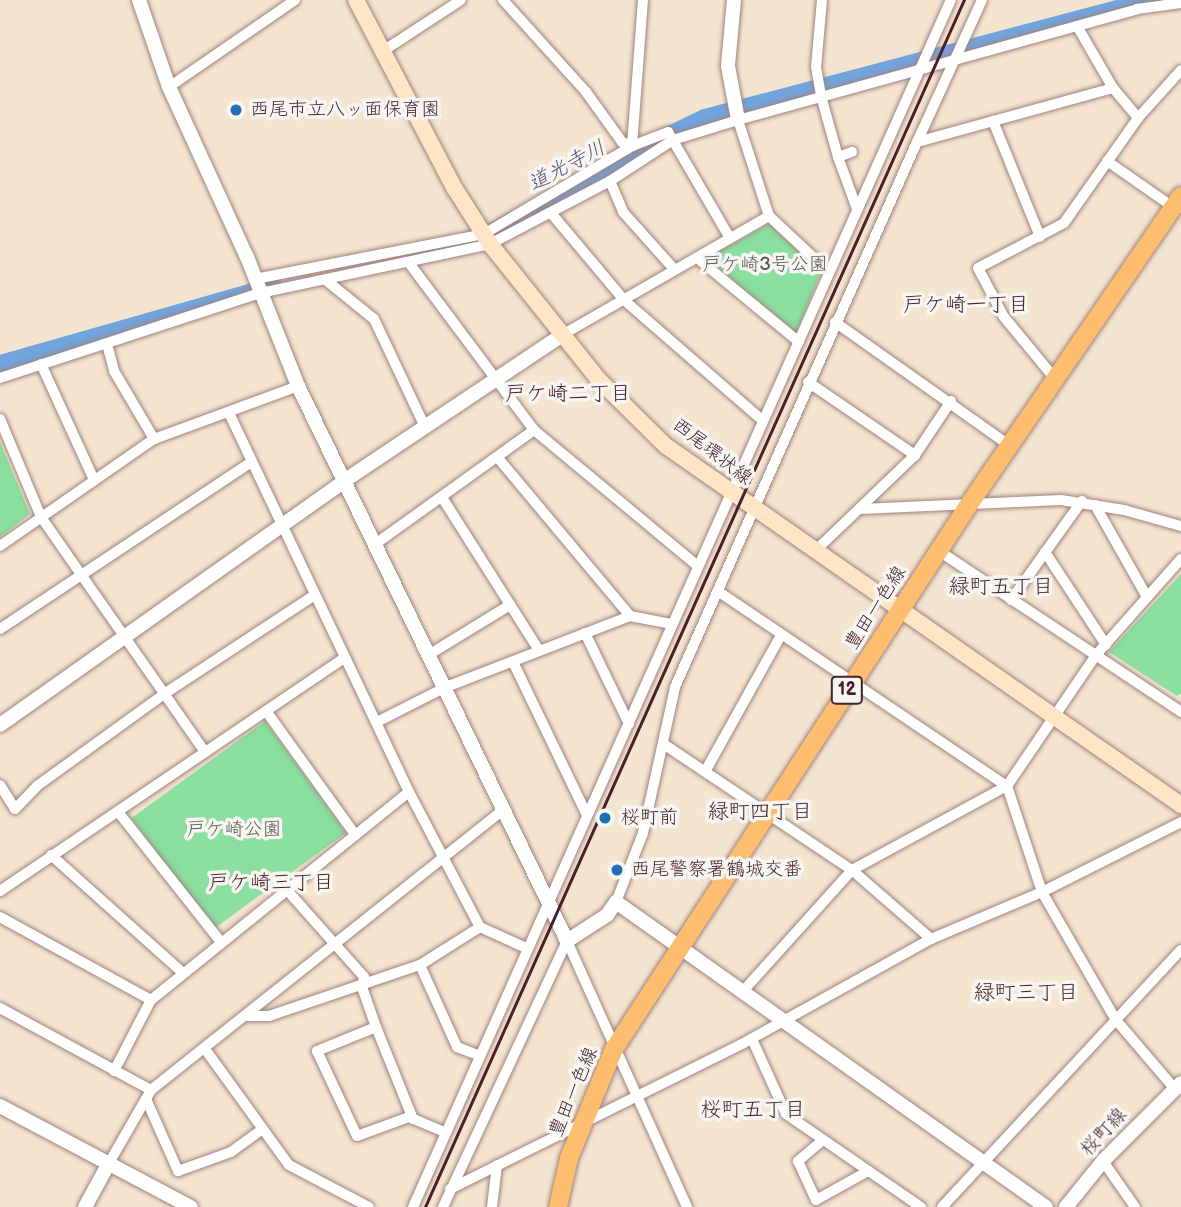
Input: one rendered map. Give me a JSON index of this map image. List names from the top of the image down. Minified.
{"streets":{"main road":["西尾環状線","豊田一色線","12"],"street":["桜町線"]},"crossings":[["西尾環状線","豊田一色線"]],"districts":["戸ケ崎一丁目","戸ケ崎二丁目","緑町五丁目","緑町四丁目","戸ケ崎三丁目","緑町三丁目","桜町五丁目"],"water":["道光寺川"],"parks":["戸ケ崎3号公園","戸ケ崎公園"],"places":["西尾市立八ッ面保育園","桜町前","西尾警察署鶴城交番"]}
